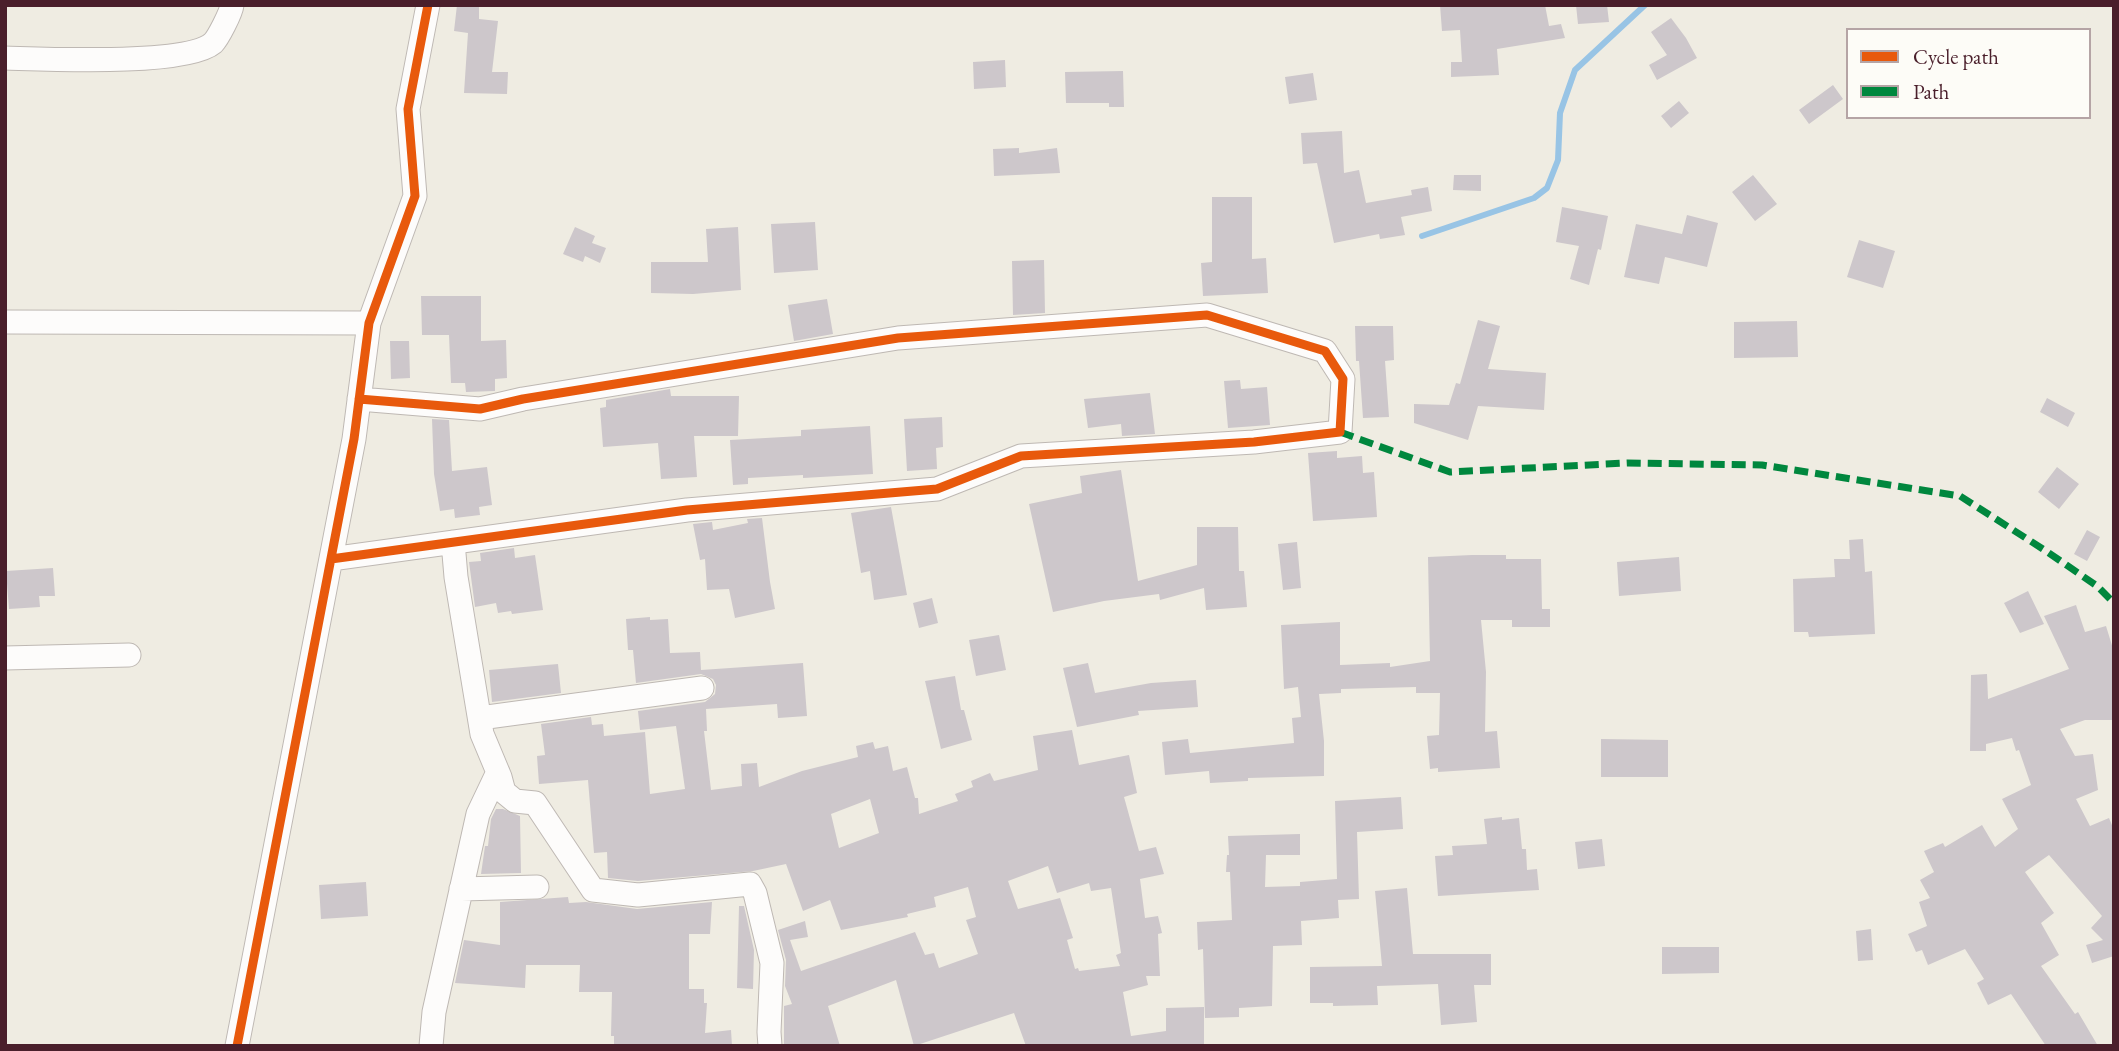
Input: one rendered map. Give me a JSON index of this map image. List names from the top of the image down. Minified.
{"legend":["Cycle path","Path"]}
